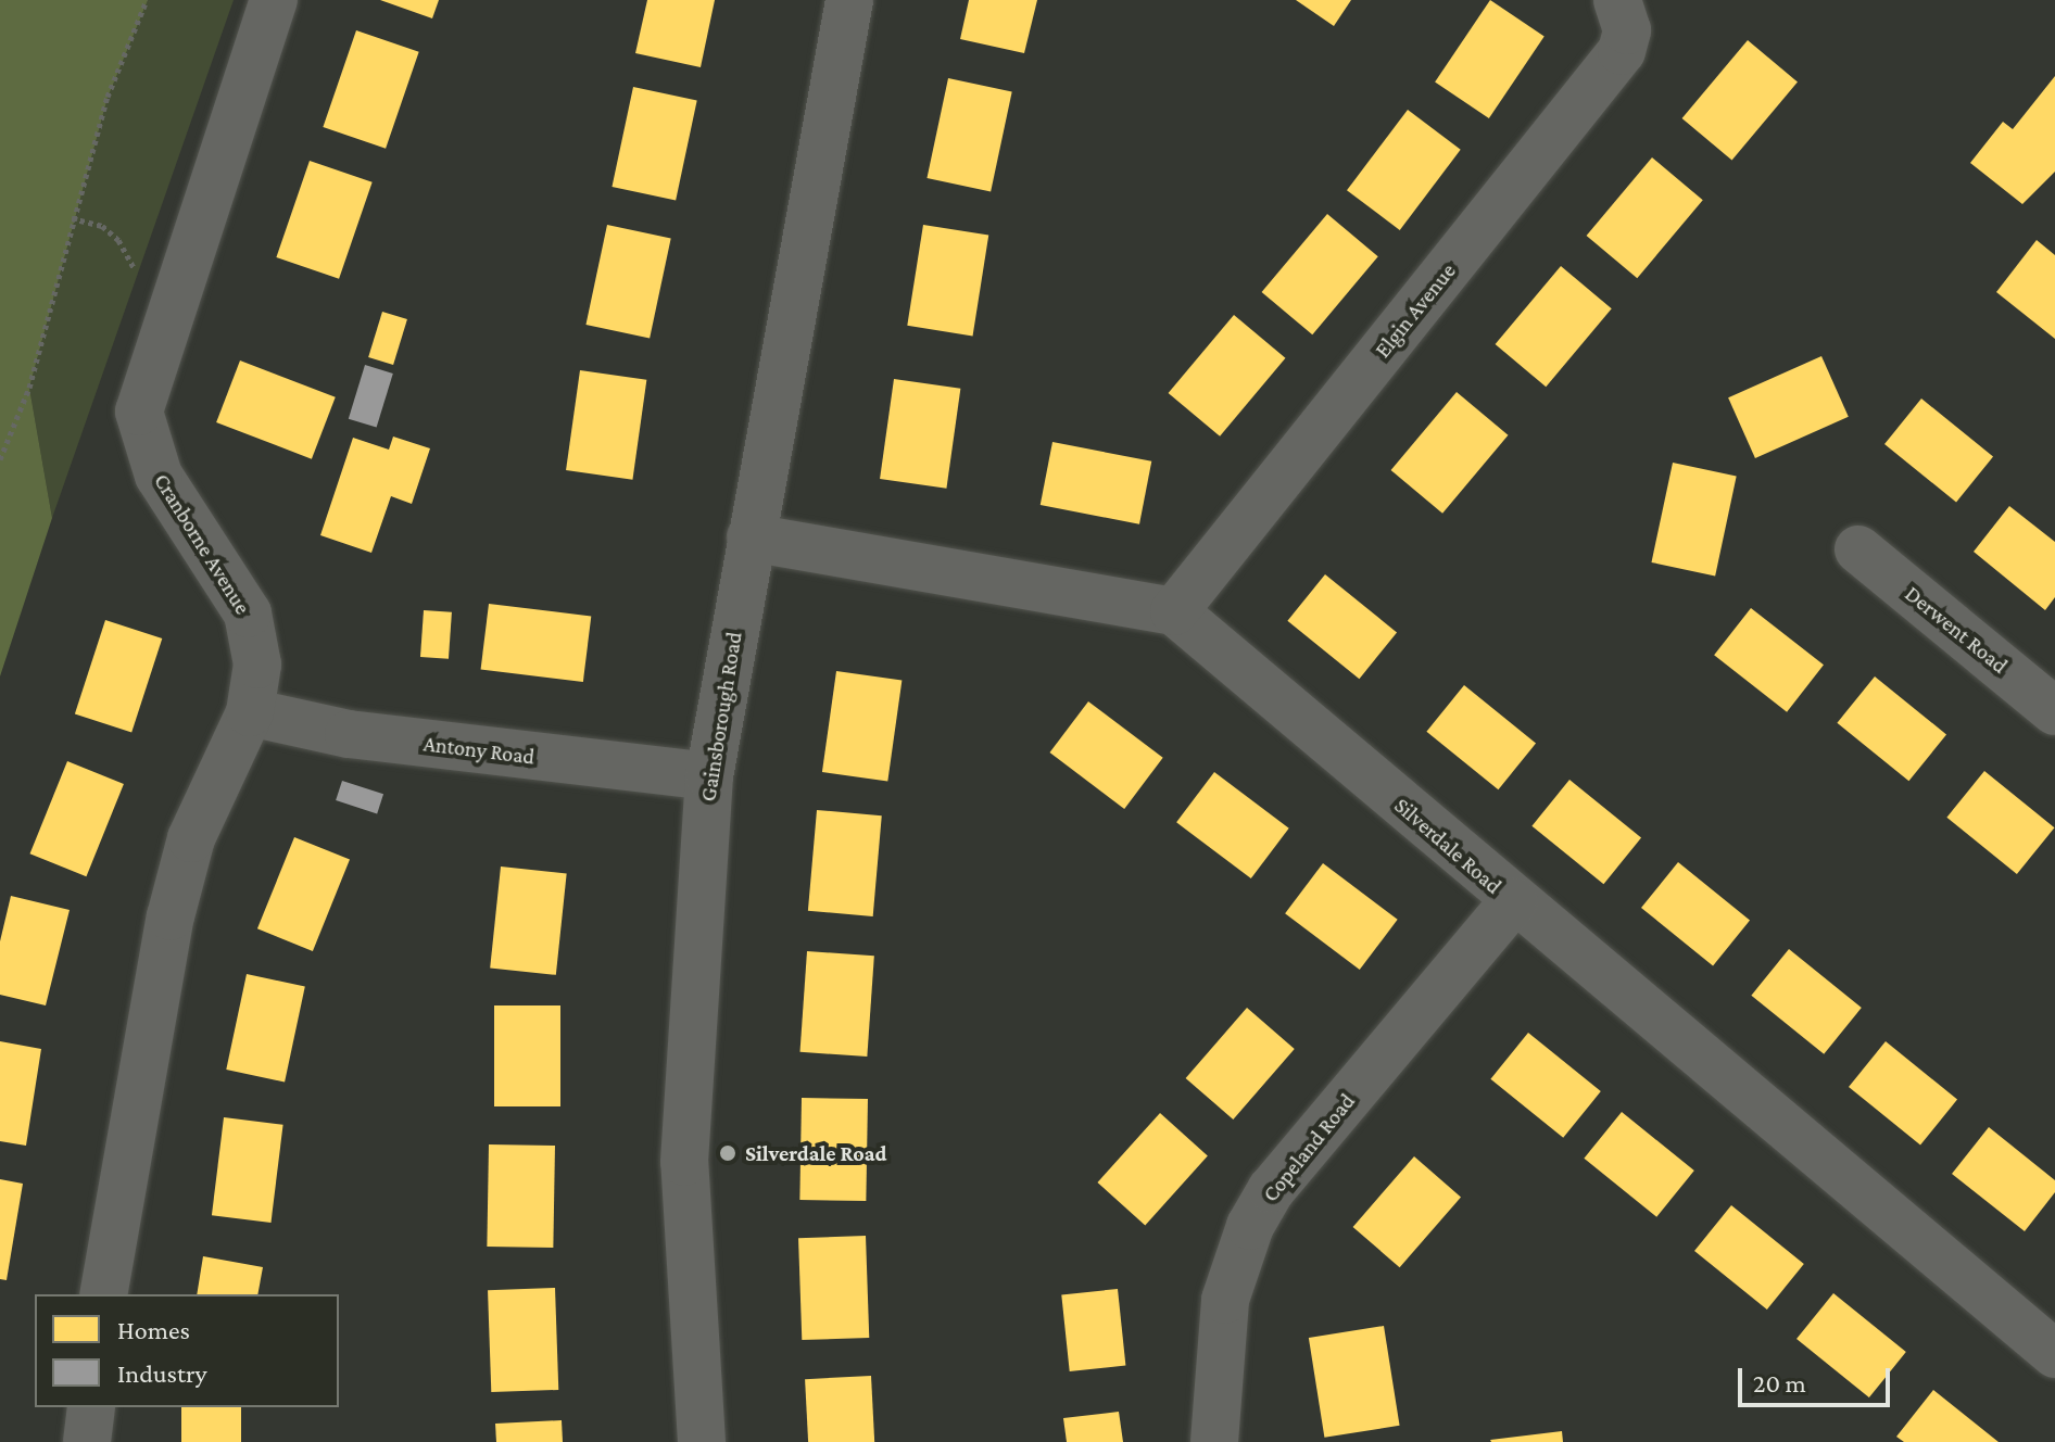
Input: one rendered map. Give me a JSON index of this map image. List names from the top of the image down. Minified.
{"streets":{"street":["Elgin Avenue","Cranborne Avenue","Derwent Road","Gainsborough Road","Antony Road","Silverdale Road","Copeland Road"]},"crossings":[["Elgin Avenue","Silverdale Road"],["Cranborne Avenue","Antony Road"],["Gainsborough Road","Antony Road"],["Silverdale Road","Copeland Road"]],"places":["Silverdale Road"],"legend":["Homes","Industry"],"scale_bar":"20 m"}
